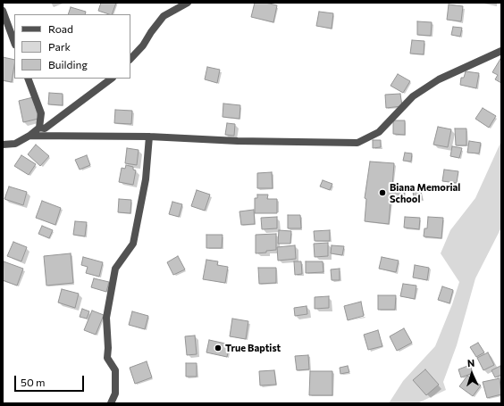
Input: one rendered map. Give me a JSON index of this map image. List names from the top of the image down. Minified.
{"places":["Biana Memorial School","True Baptist"],"legend":["Road","Park","Building"],"scale_bar":"50 m","north":"top"}
